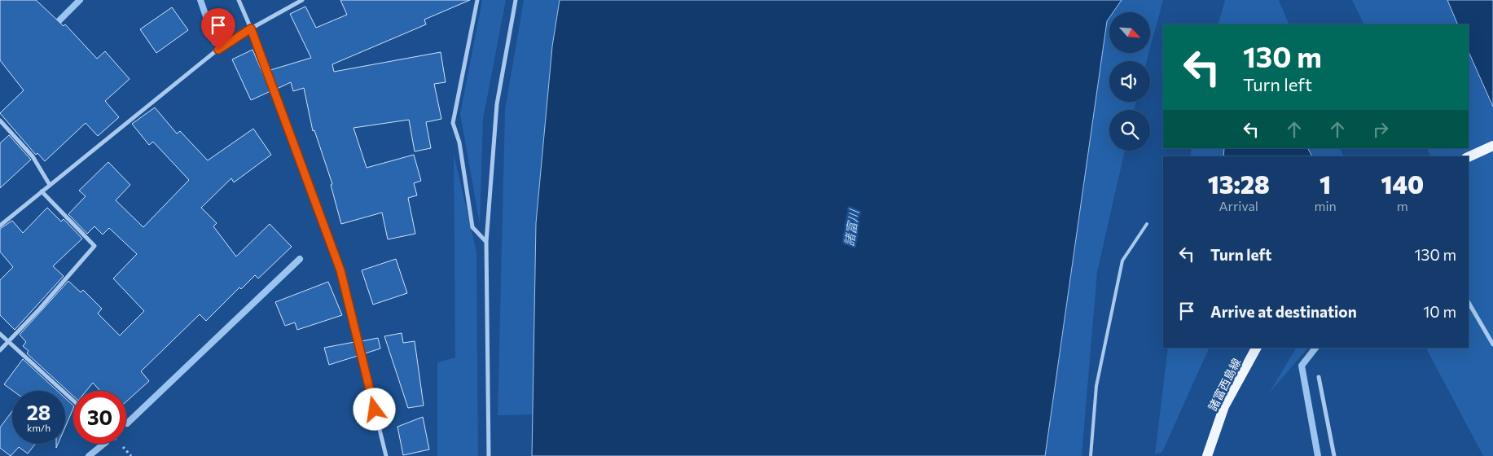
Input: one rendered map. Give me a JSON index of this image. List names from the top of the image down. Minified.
{"streets":{"main road":["諸富西島線"]},"water":["諸富川"],"north":"bottom right","page":{"turn":["130 m","Turn left"],"eta":["13:28","Arrival","1","min","140","m"],"list":[{"name":"Turn left","value":"130 m"},{"name":"Arrive at destination","value":"10 m"}],"speed":"28 km/h","limit":"30"}}
